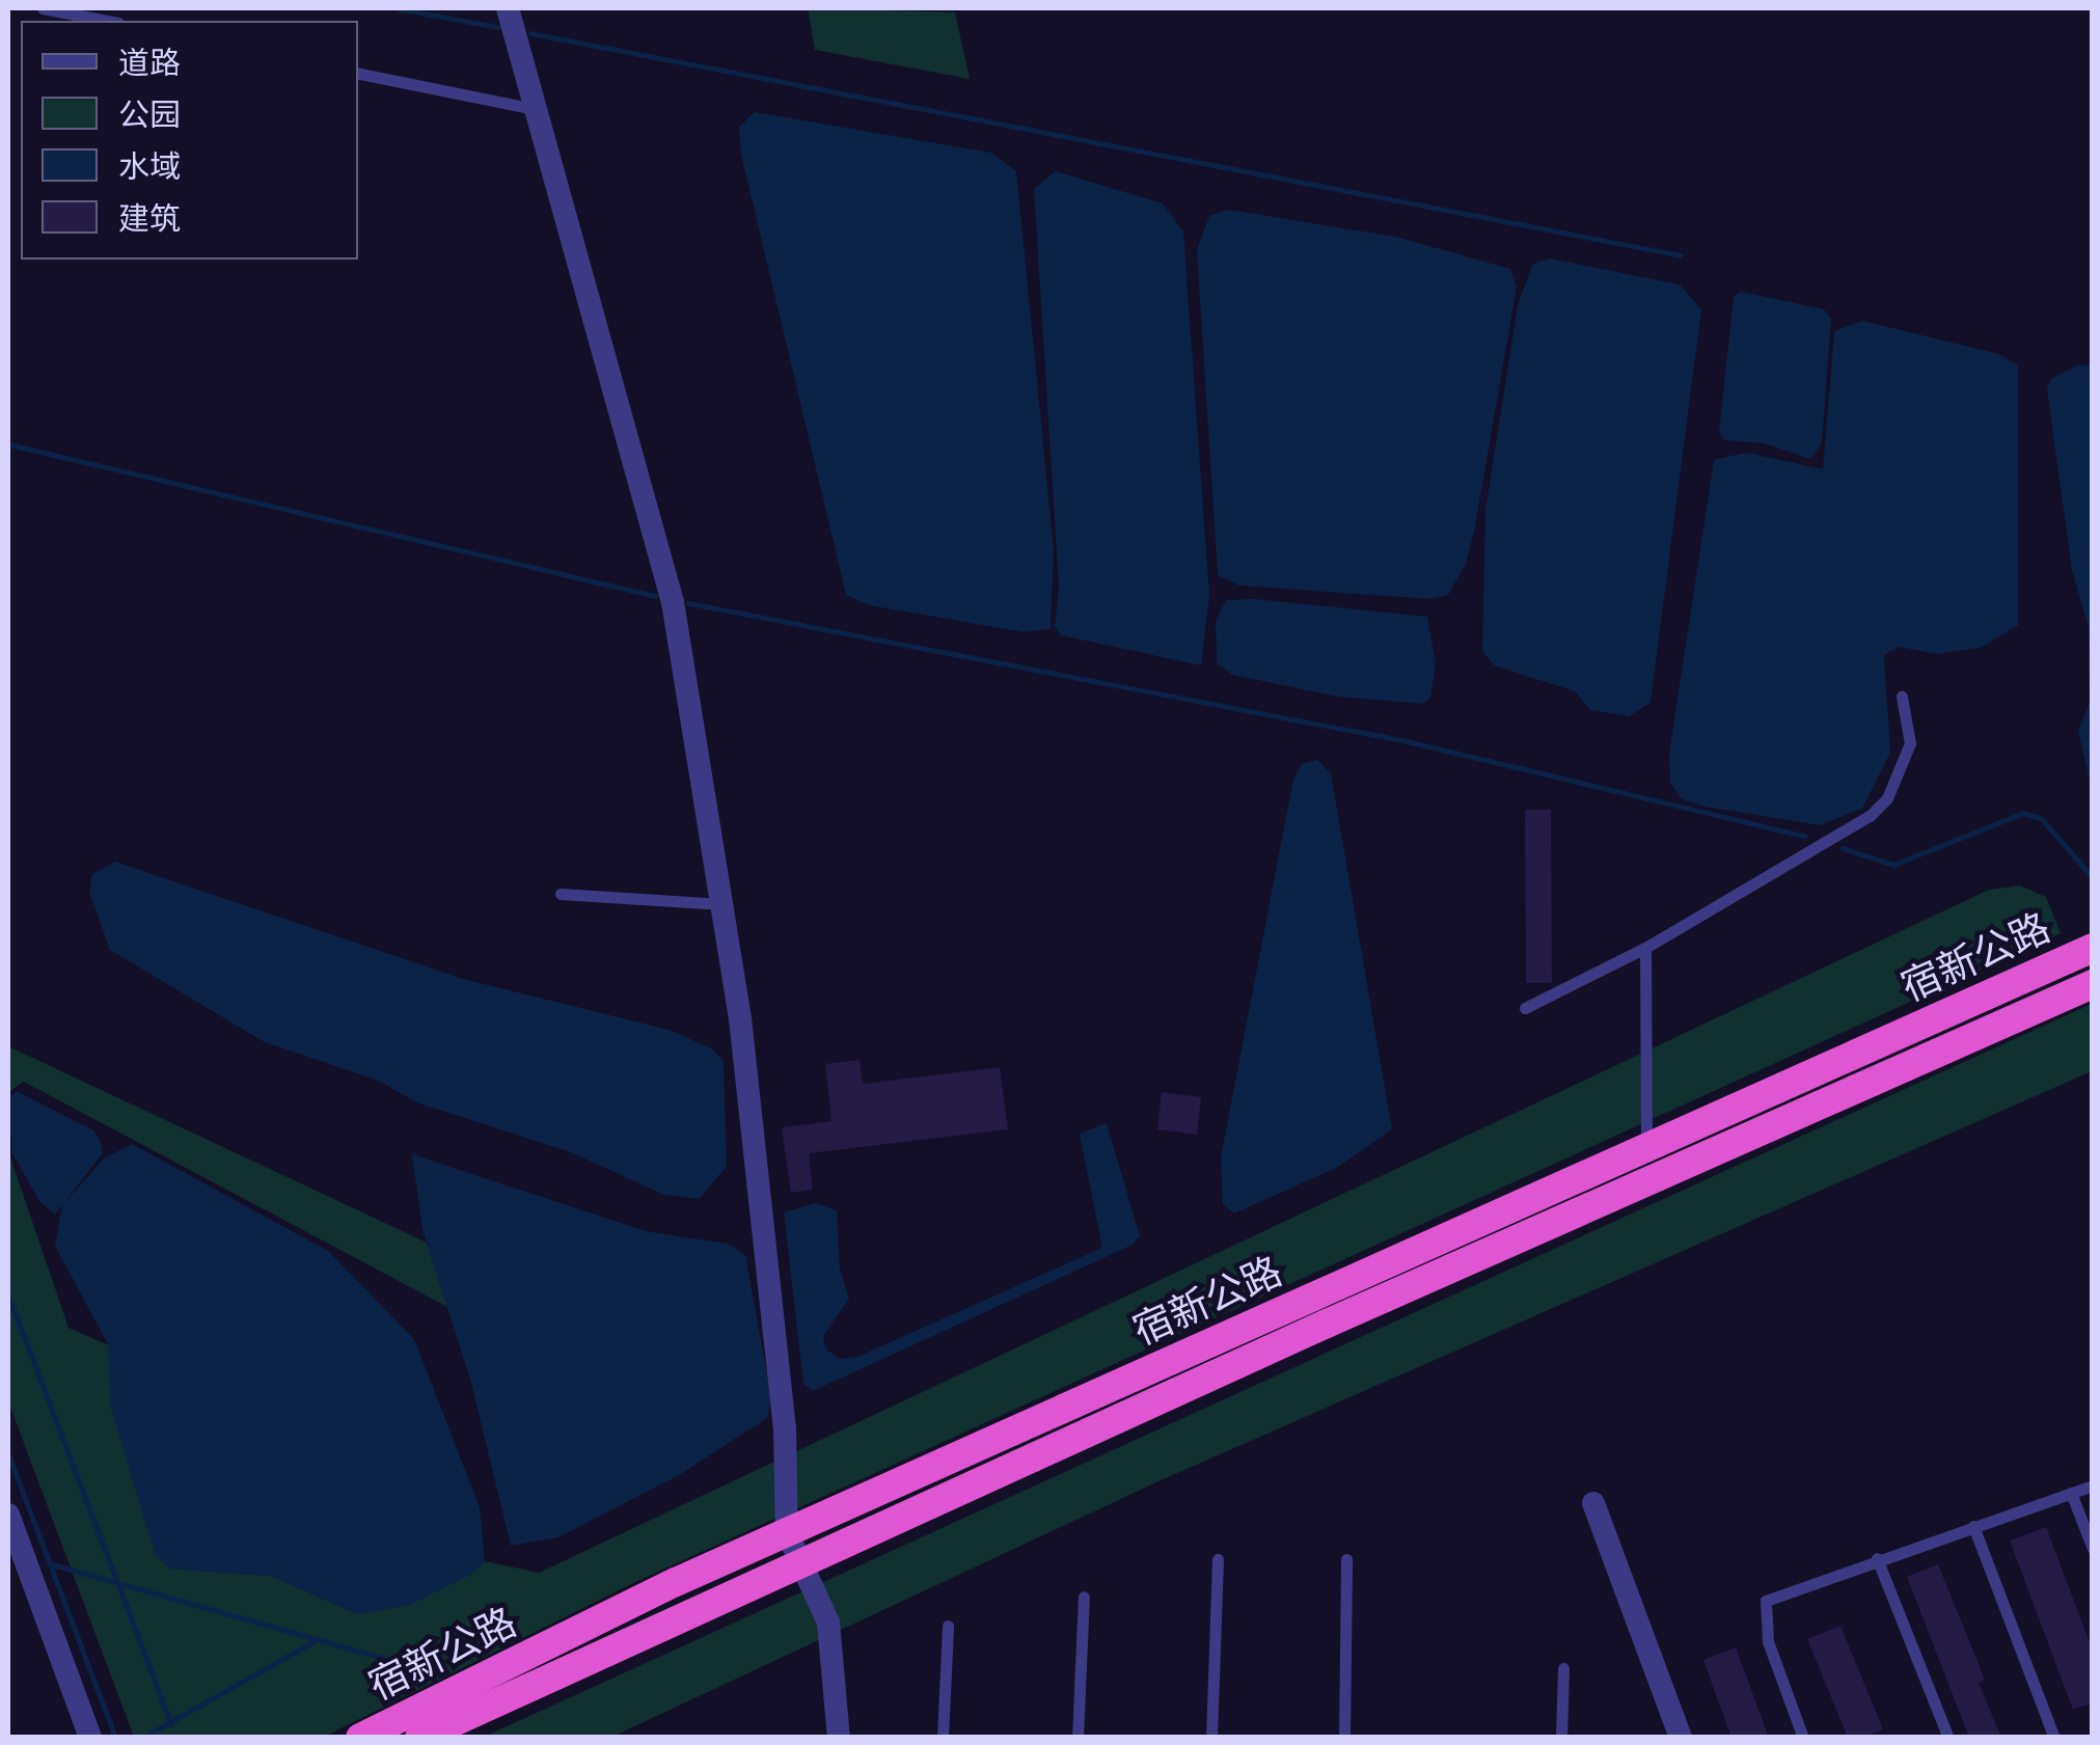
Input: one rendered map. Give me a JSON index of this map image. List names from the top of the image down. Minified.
{"streets":{"highway":["宿新公路"]},"legend":["道路","公园","水域","建筑"]}
